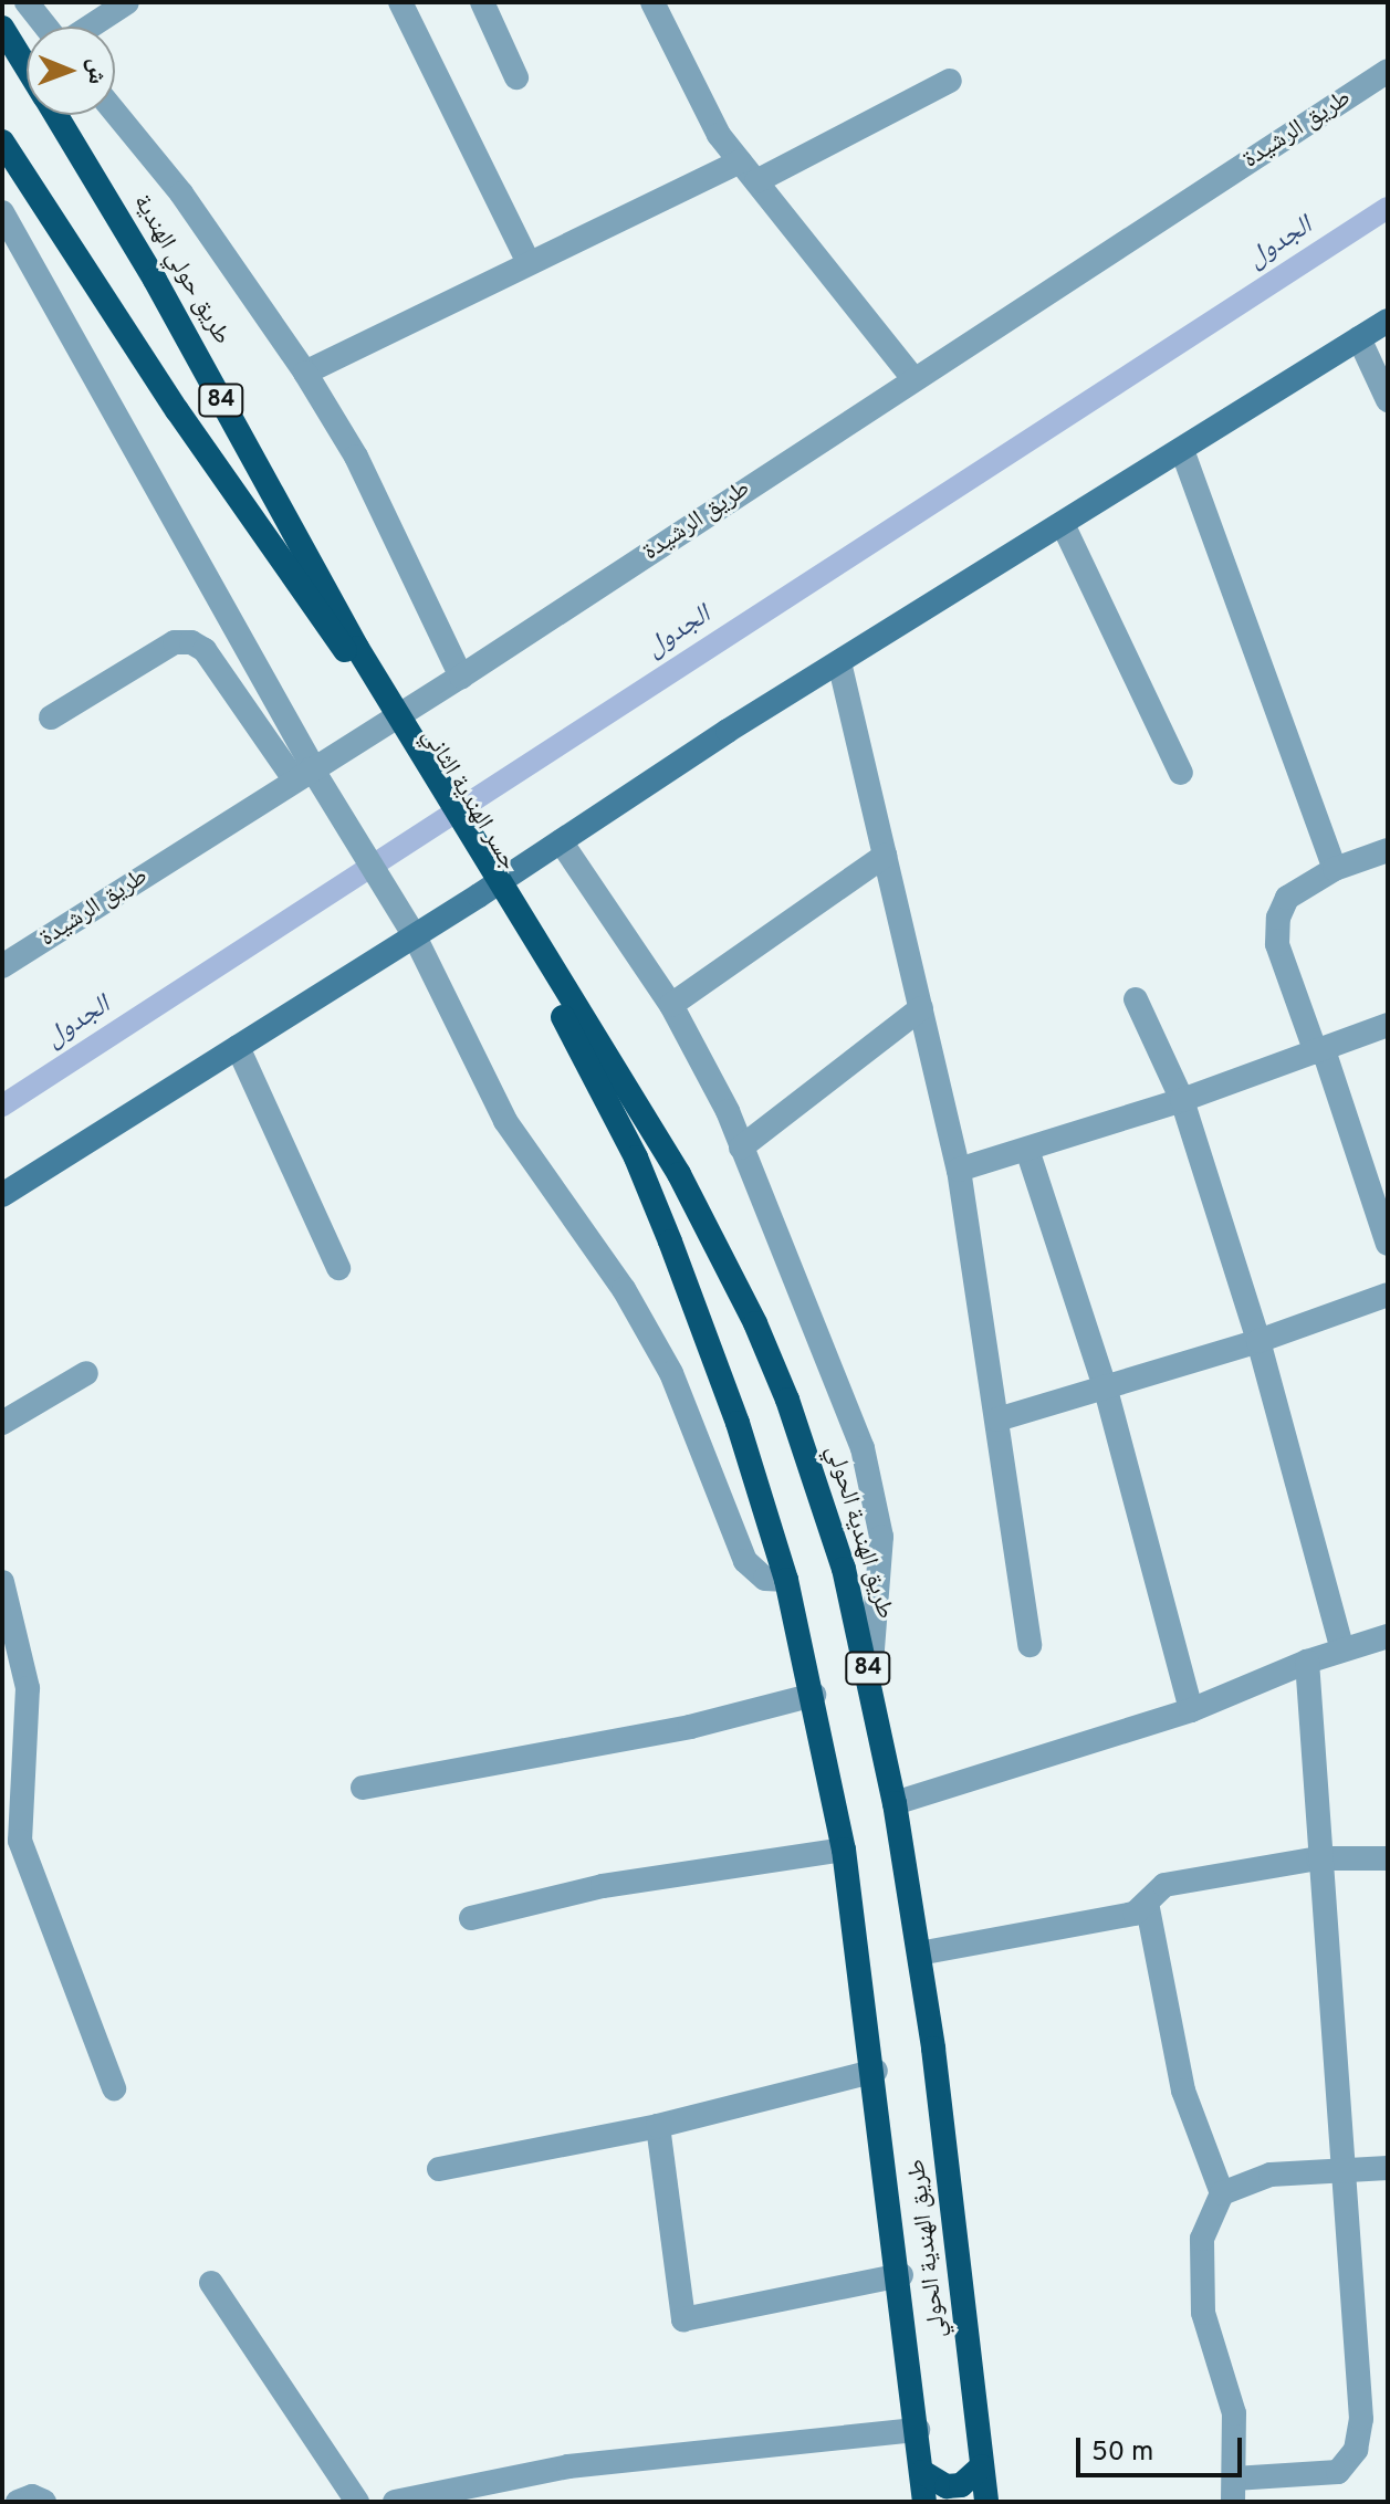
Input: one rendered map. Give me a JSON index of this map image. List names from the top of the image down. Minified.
{"streets":{"highway":["طريق حولي الهندية","84","جسر الهندية الثاني","طريق الهندية الحولي"],"street":["طريق الرشيدة"]},"crossings":[["طريق حولي الهندية","84"],["طريق حولي الهندية","جسر الهندية الثاني"],["84","جسر الهندية الثاني"],["جسر الهندية الثاني","طريق الهندية الحولي"]],"water":["الجدول"],"scale_bar":"50 m","north":"right"}
